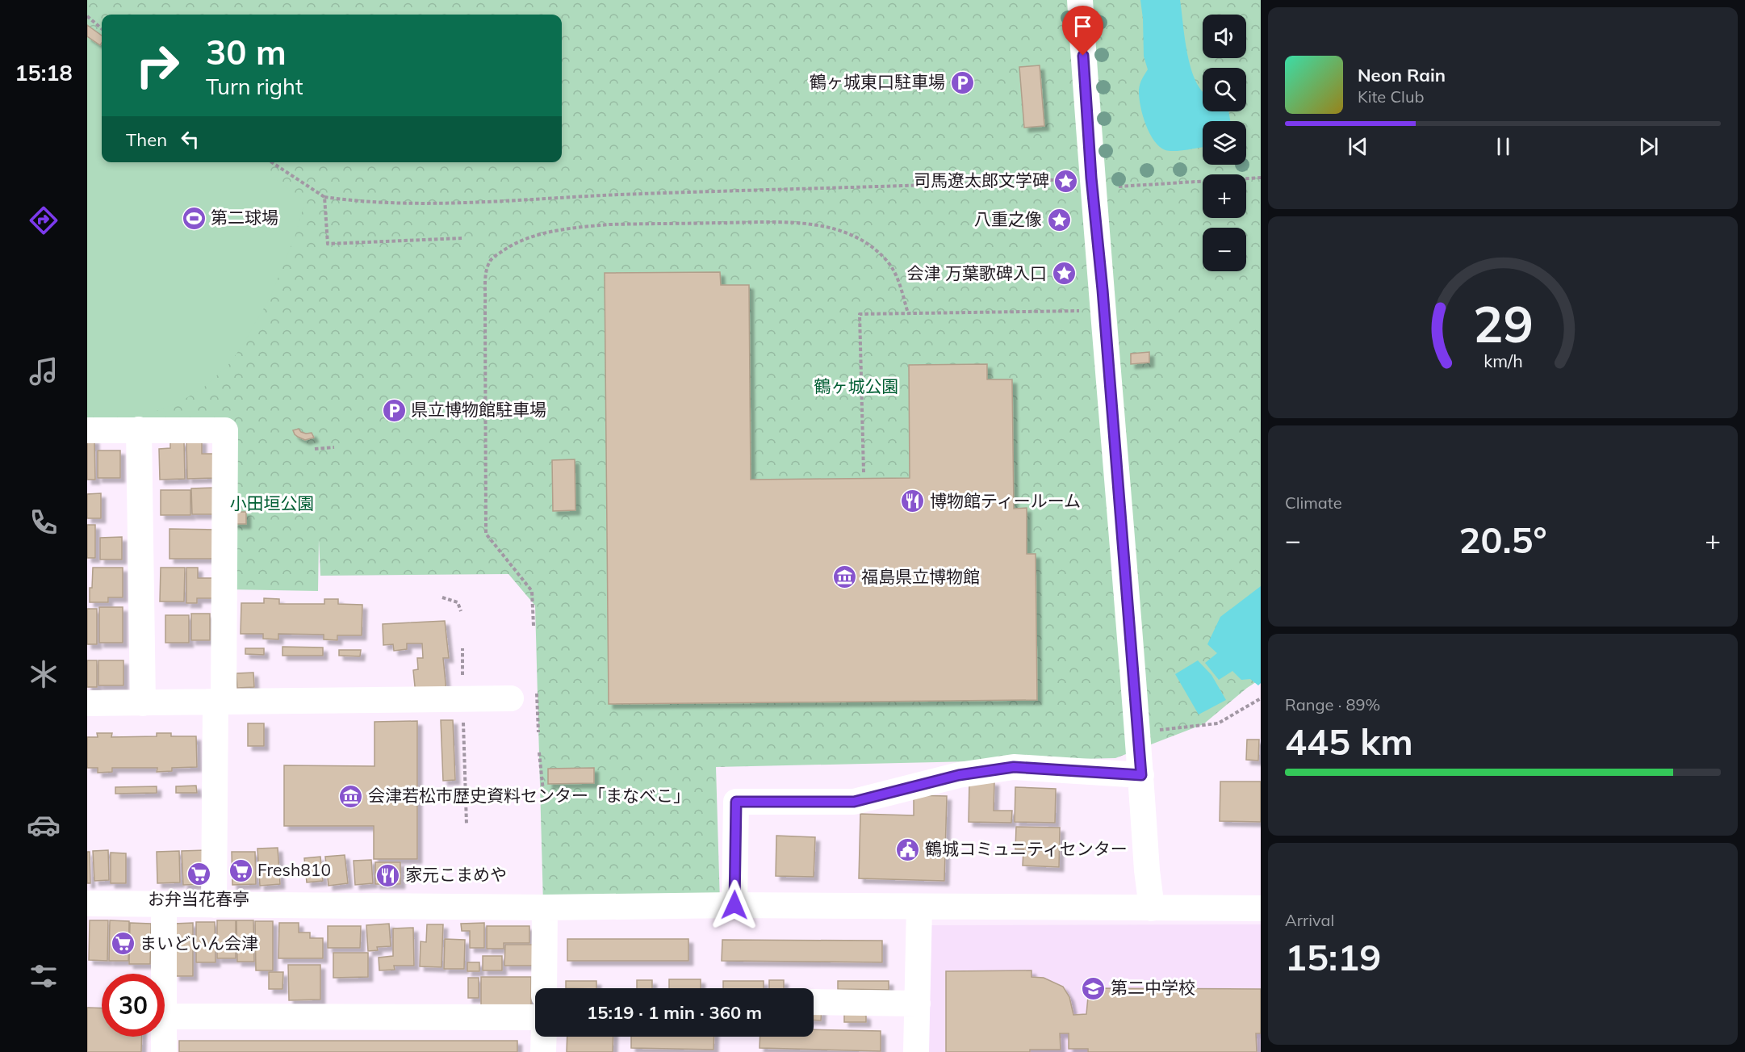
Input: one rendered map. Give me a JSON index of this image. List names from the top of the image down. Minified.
{"parks":["鶴ヶ城公園","小田垣公園"],"places":{"parking":["鶴ヶ城東口駐車場","県立博物館駐車場"],"place":["司馬遼太郎文学碑","八重之像","会津 万葉歌碑入口"],"sports":["第二球場"],"restaurant":["博物館ティールーム","家元こまめや"],"museum":["福島県立博物館","会津若松市歴史資料センター「まなべこ」"],"public building":["鶴城コミュニティセンター"],"supermarket":["Fresh810","お弁当花春亭","まいどいん会津"],"school or university":["第二中学校"]},"page":{"tabs":"15:18","map_buttons":["+","−"],"turn":["30 m","Turn right"],"song":["Neon Rain","Kite Club"],"then":"Then","tile":["Climate",["Range · 89%","445 km"],["Arrival","15:19"]],"heat":["−","20.5°","+"],"limit":"30","trip":"15:19 · 1 min · 360 m","gauge":["29","km/h"]}}
